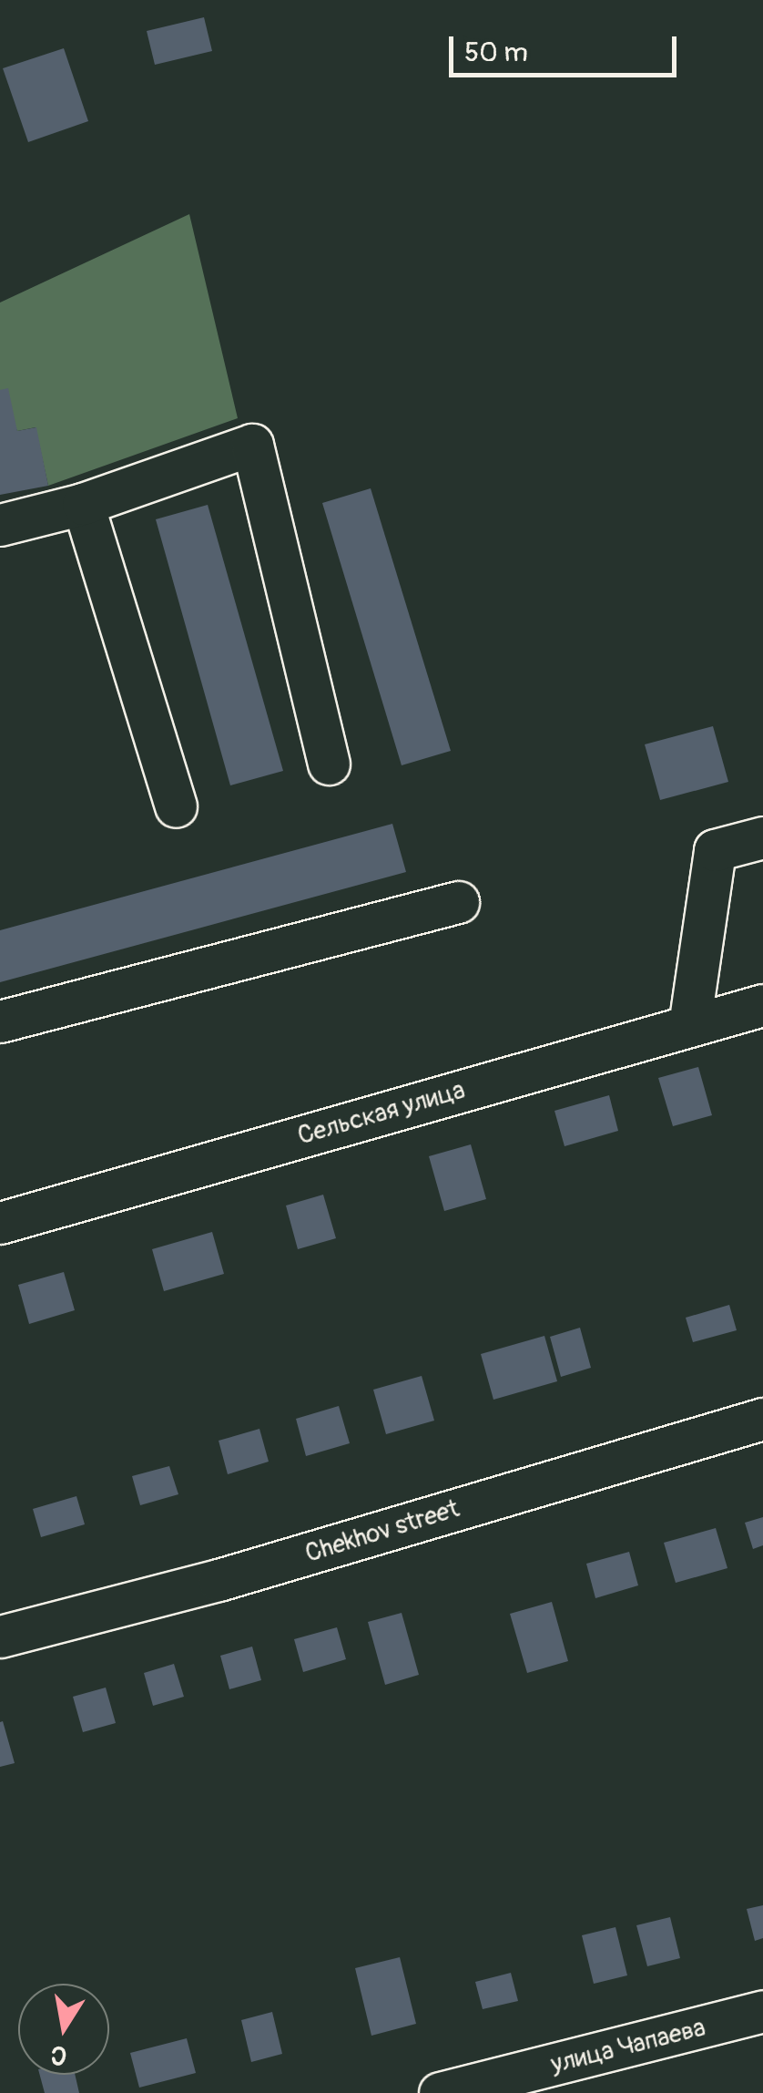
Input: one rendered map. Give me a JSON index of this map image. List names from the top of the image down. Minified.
{"streets":{"street":["Сельская улица","Chekhov street","улица Чапаева"]},"scale_bar":"50 m","north":"bottom"}
